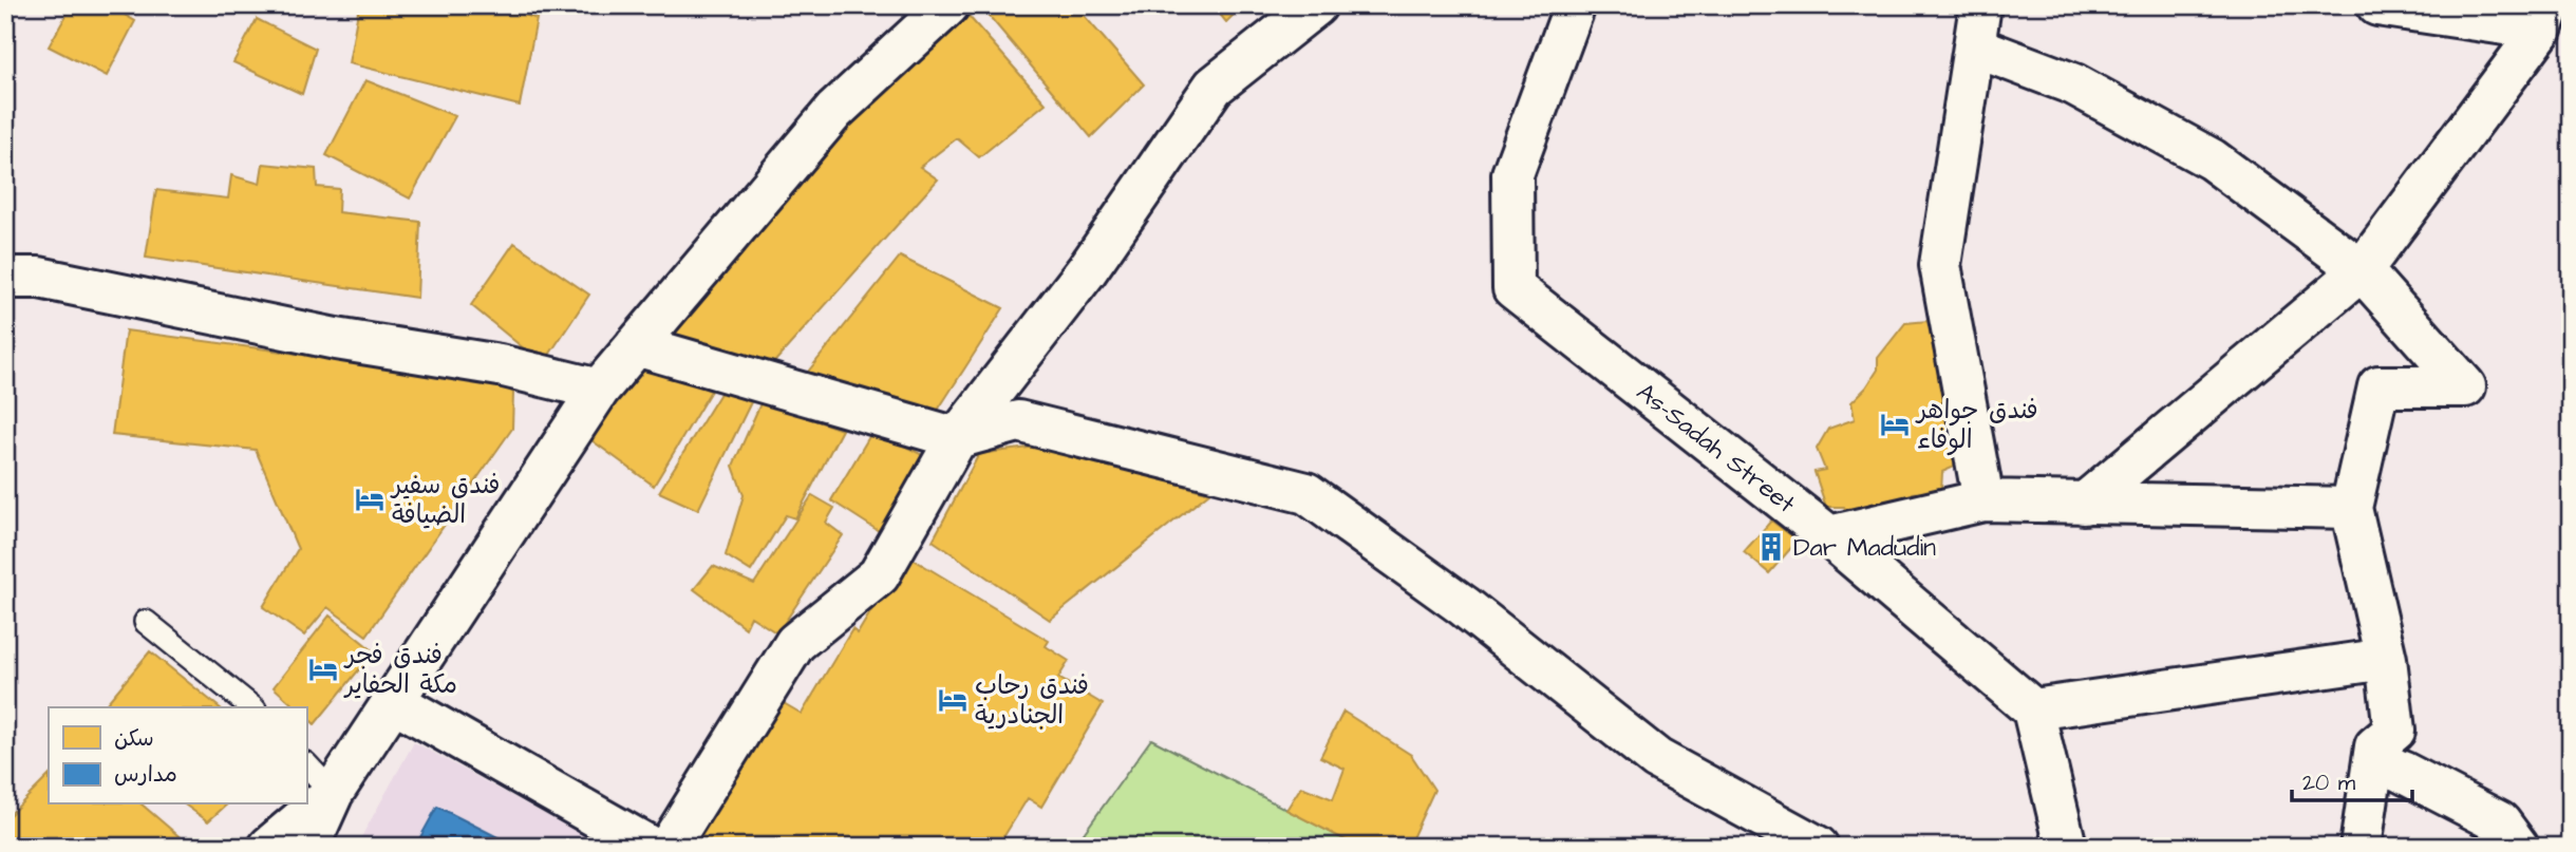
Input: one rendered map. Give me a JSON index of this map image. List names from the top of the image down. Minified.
{"streets":{"street":["As-Sadah Street"]},"places":{"hotel":["فندق جواهر الوفاء","فندق سفير الضيافة","فندق فجر مكة الحفاير","فندق رحاب الجنادرية"],"building":["Dar Madudin"]},"legend":["سكن","مدارس"],"scale_bar":"20 m"}
